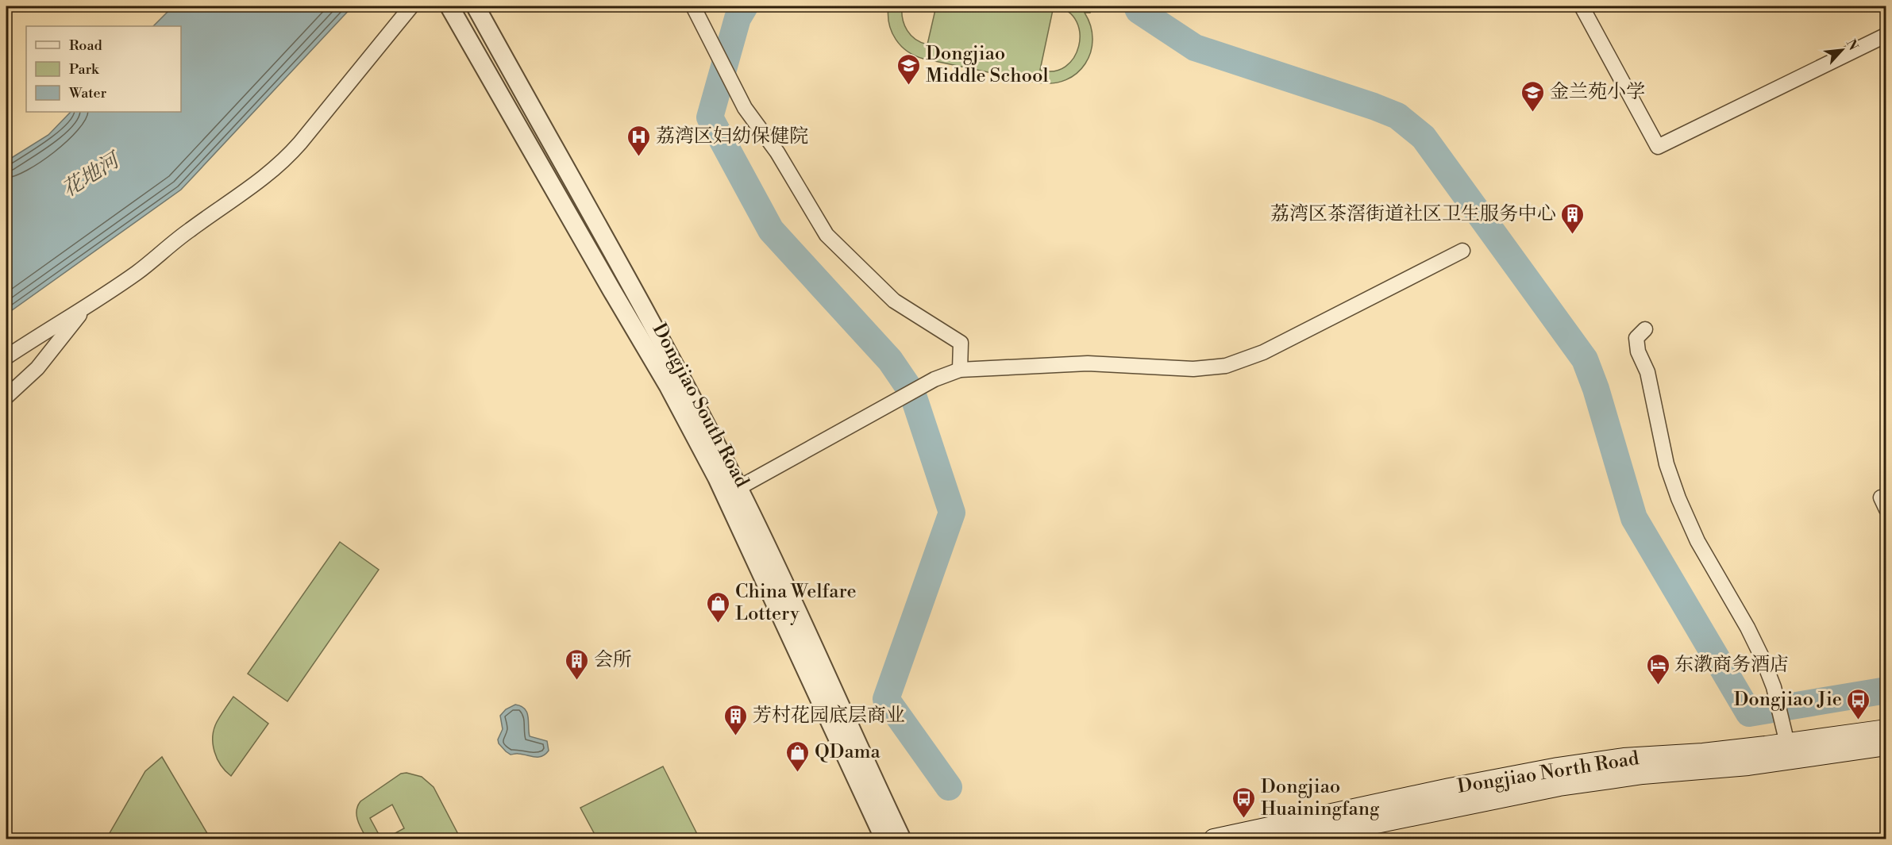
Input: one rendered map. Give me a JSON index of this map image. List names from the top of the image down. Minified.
{"streets":{"main road":["Dongjiao North Road"],"street":["Dongjiao South Road"]},"water":["花地河"],"places":{"school or university":["Dongjiao Middle School","金兰苑小学"],"hospital":["荔湾区妇幼保健院"],"building":["荔湾区茶滘街道社区卫生服务中心","会所","芳村花园底层商业"],"shop":["China Welfare Lottery","QDama"],"hotel":["东漖商务酒店"],"bus stop":["Dongjiao Jie","Dongjiao Huainingfang"]},"legend":["Road","Park","Water"],"north":"top right"}
